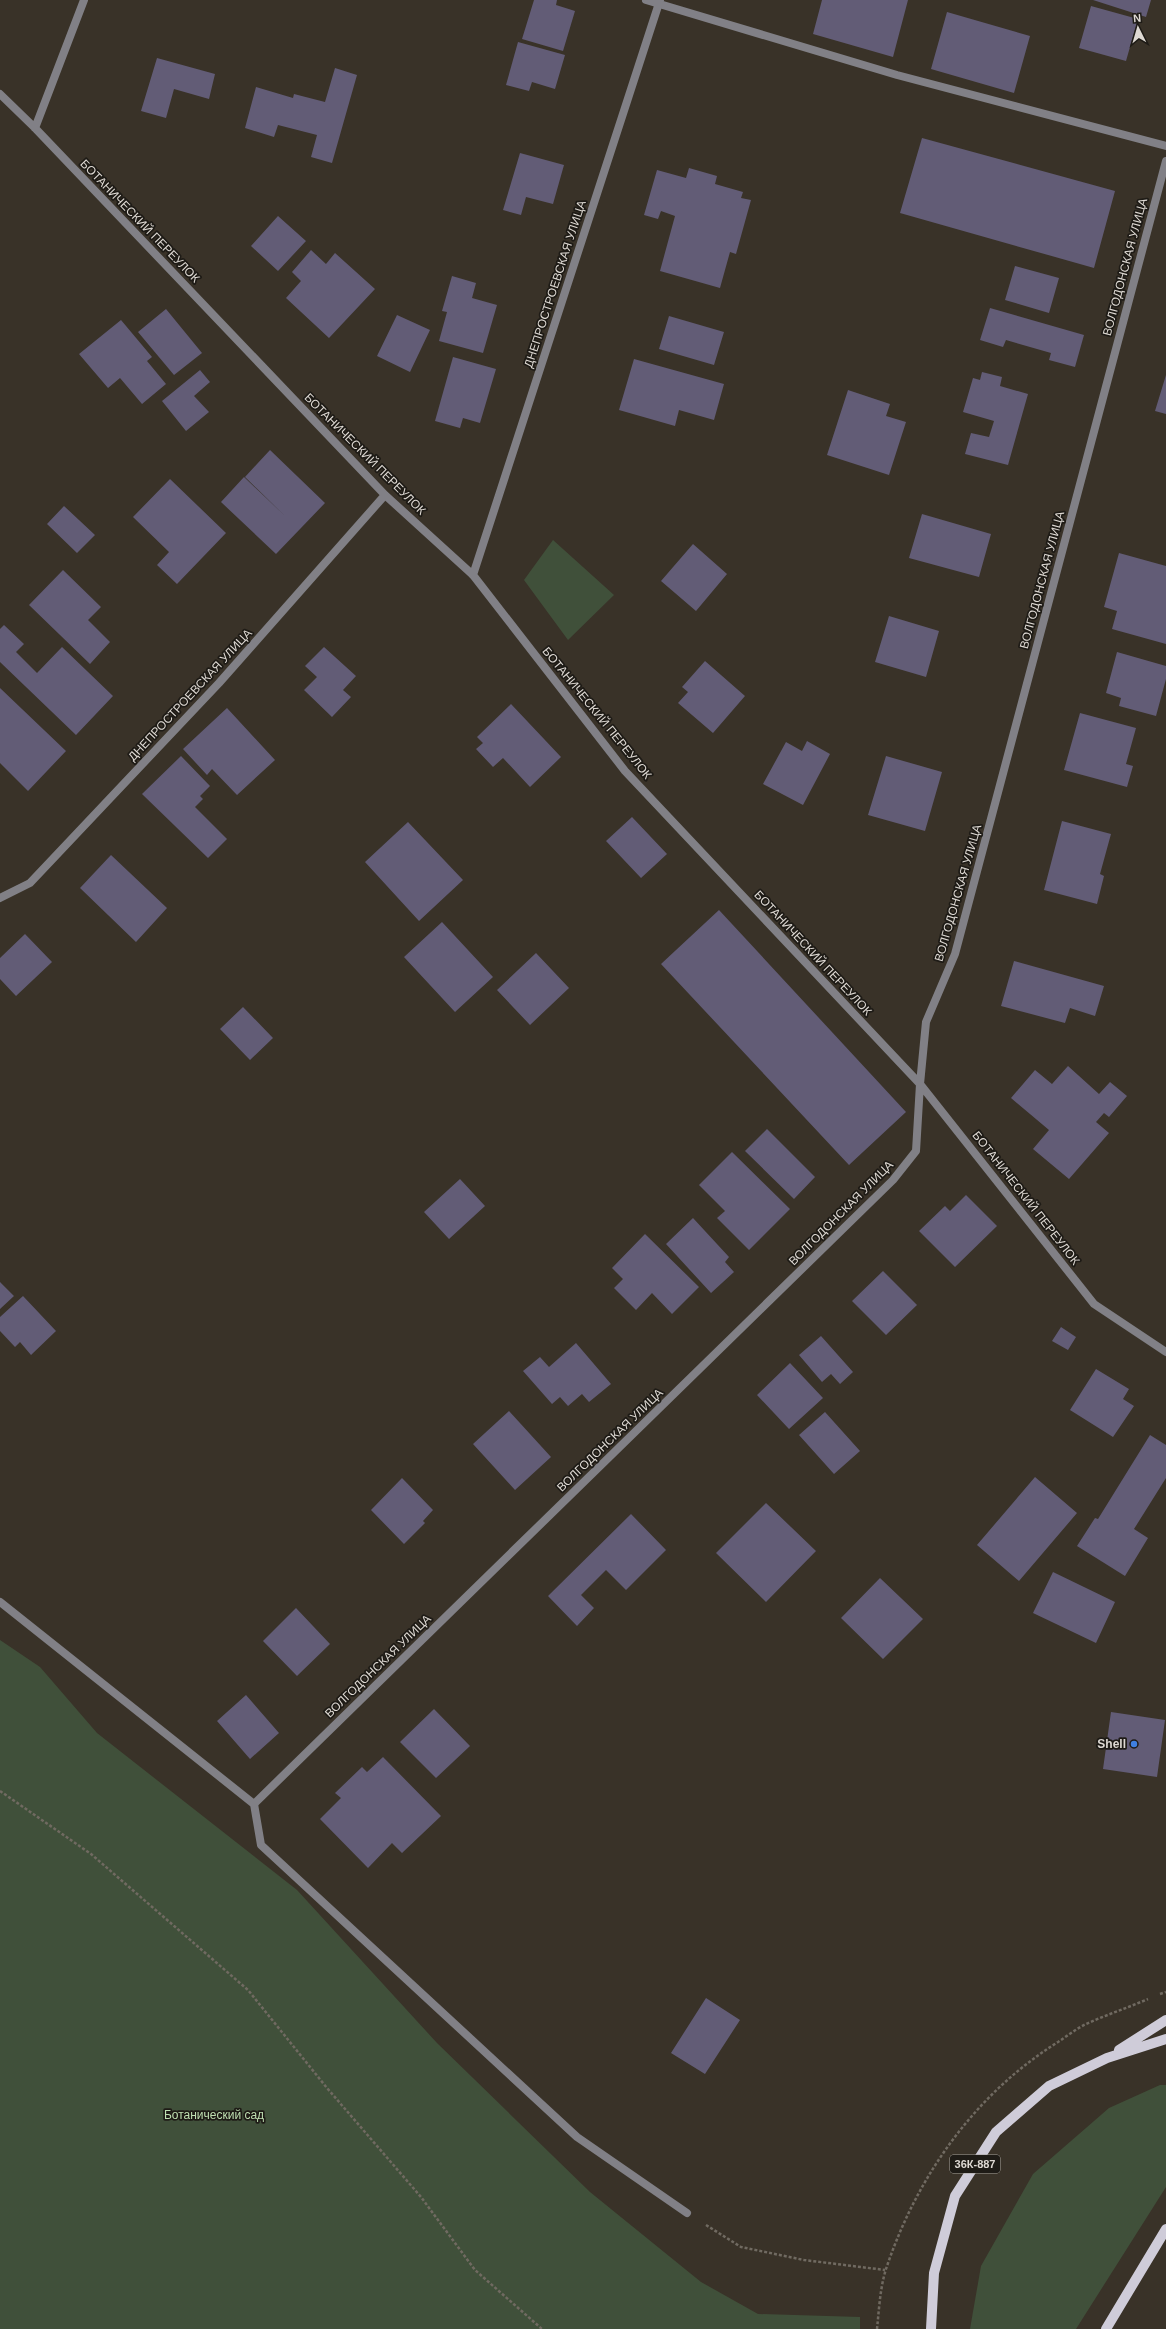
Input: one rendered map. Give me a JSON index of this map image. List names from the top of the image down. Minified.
{"streets":{"main road":["36К-887"],"street":["БОТАНИЧЕСКИЙ ПЕРЕУЛОК","ВОЛГОДОНСКАЯ УЛИЦА","ДНЕПРОСТРОЕВСКАЯ УЛИЦА"]},"crossings":[["БОТАНИЧЕСКИЙ ПЕРЕУЛОК","ВОЛГОДОНСКАЯ УЛИЦА"],["БОТАНИЧЕСКИЙ ПЕРЕУЛОК","ДНЕПРОСТРОЕВСКАЯ УЛИЦА"]],"parks":["Ботанический сад"],"places":["Shell"],"north":"top"}
